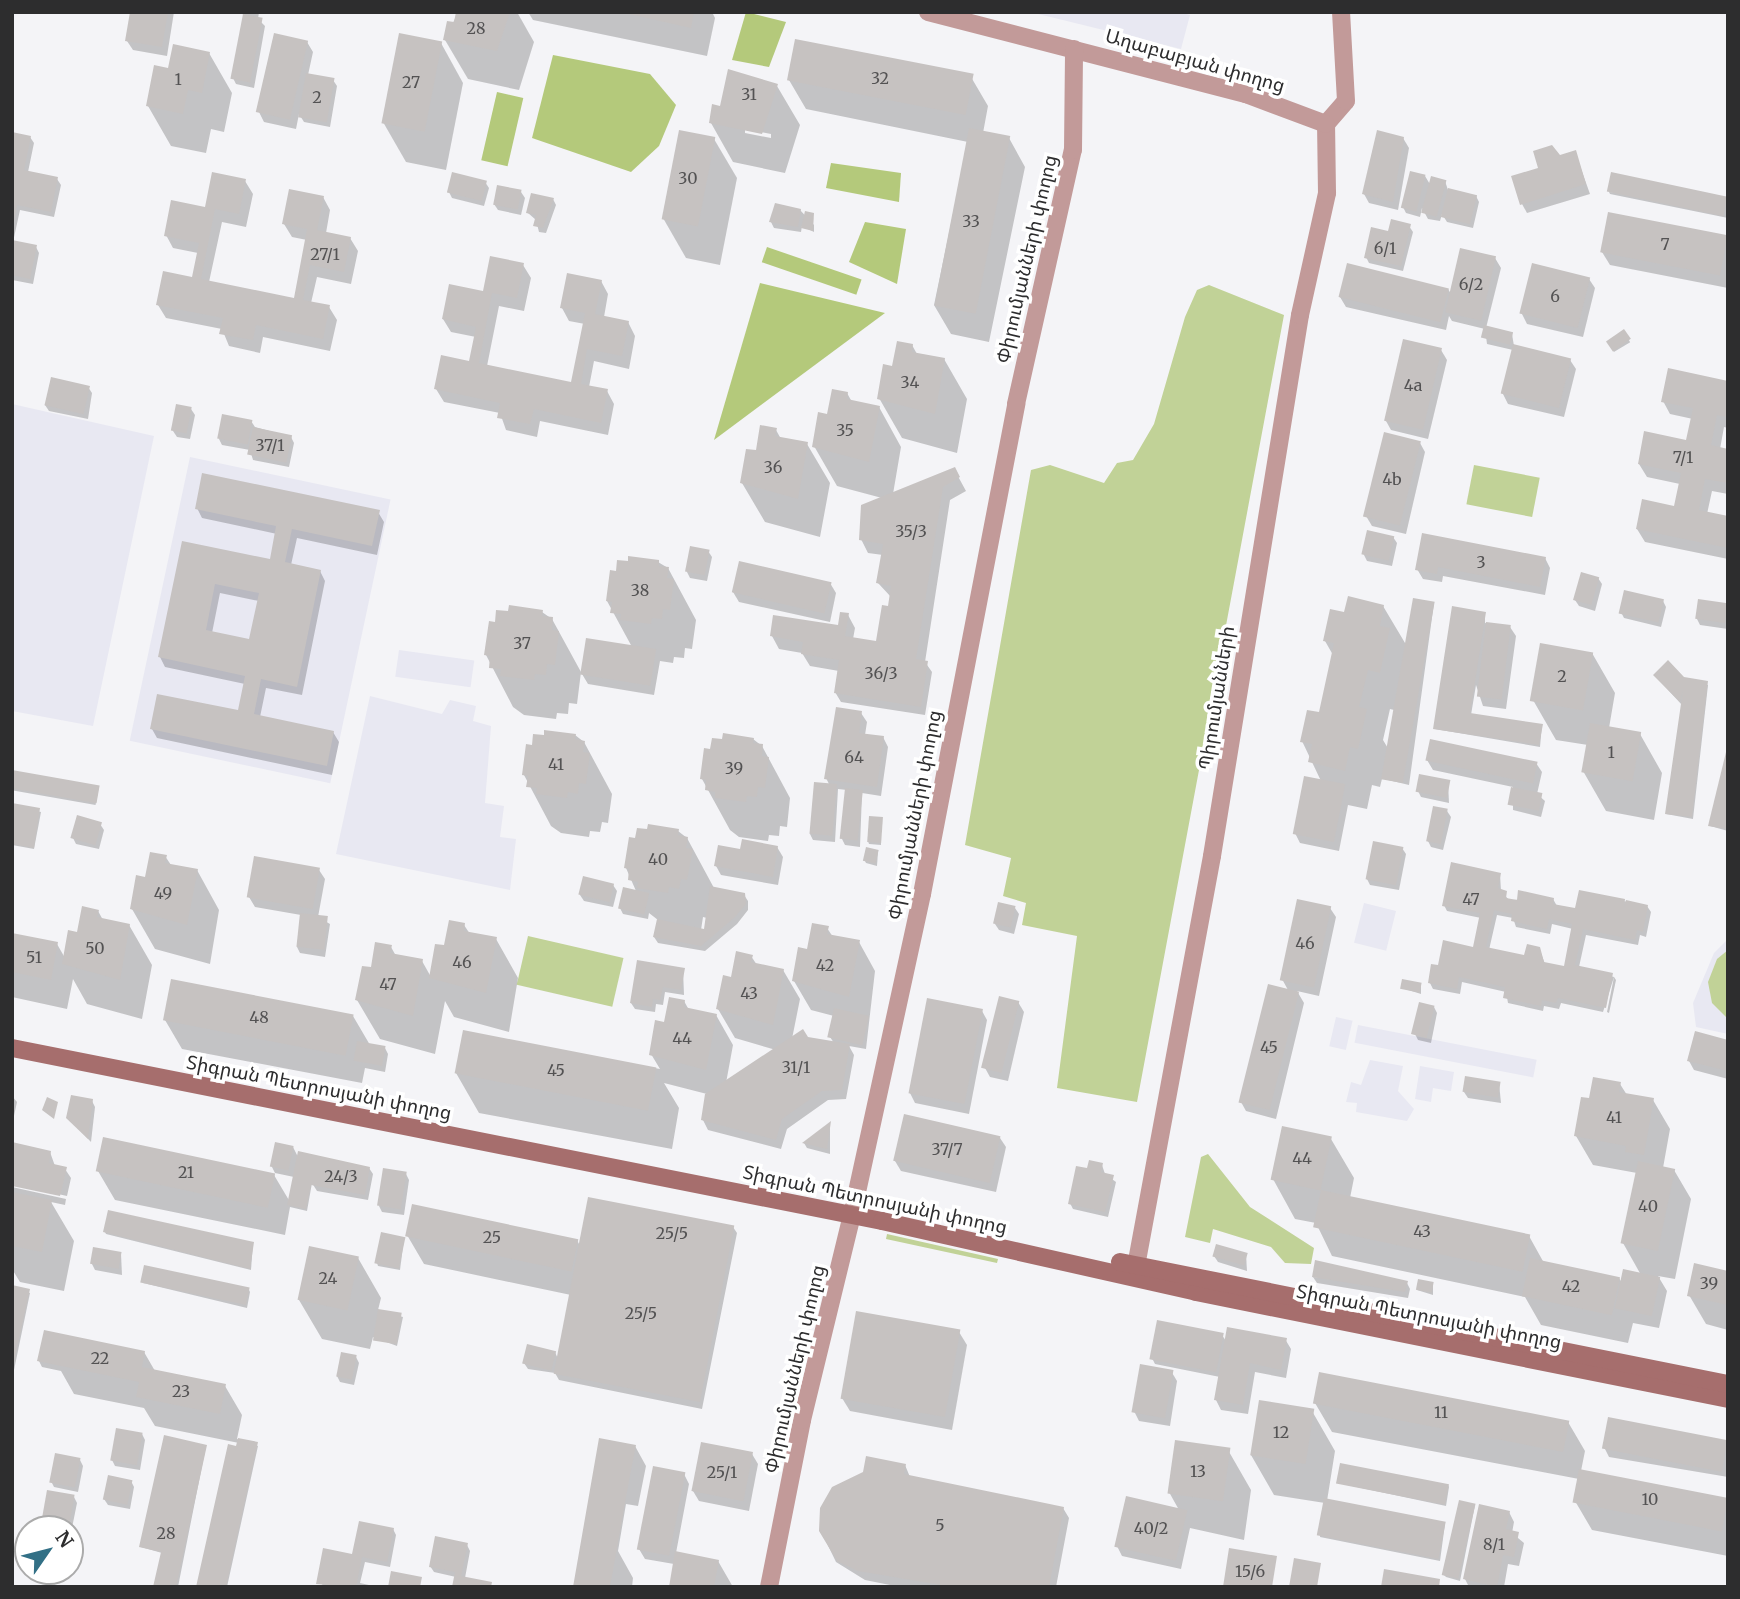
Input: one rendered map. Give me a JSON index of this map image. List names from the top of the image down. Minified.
{"streets":{"main road":["Տիգրան Պետրոսյանի փողոց"],"street":["Աղաբաբյան փողոց","Փիրումյանների փողոց","Պիրումյանների"]},"crossings":[["Աղաբաբյան փողոց","Փիրումյանների փողոց"],["Աղաբաբյան փողոց","Պիրումյանների"],["Փիրումյանների փողոց","Տիգրան Պետրոսյանի փողոց"],["Պիրումյանների","Տիգրան Պետրոսյանի փողոց"]],"house_numbers":["28","32","1","27","31","2","30","33","7","6/1","27/1","6/2","6","34","4a","35","37/1","7/1","36","4b","35/3","3","38","37","36/3","2","1","64","41","39","40","49","47","46","50","51","46","42","47","43","48","44","45","31/1","45","41","37/7","44","21","24/3","40","43","25/5","25","24","39","42","25/5","22","23","11","12","13","25/1","10","5","40/2","28","8/1","15/6"],"north":"top right"}
